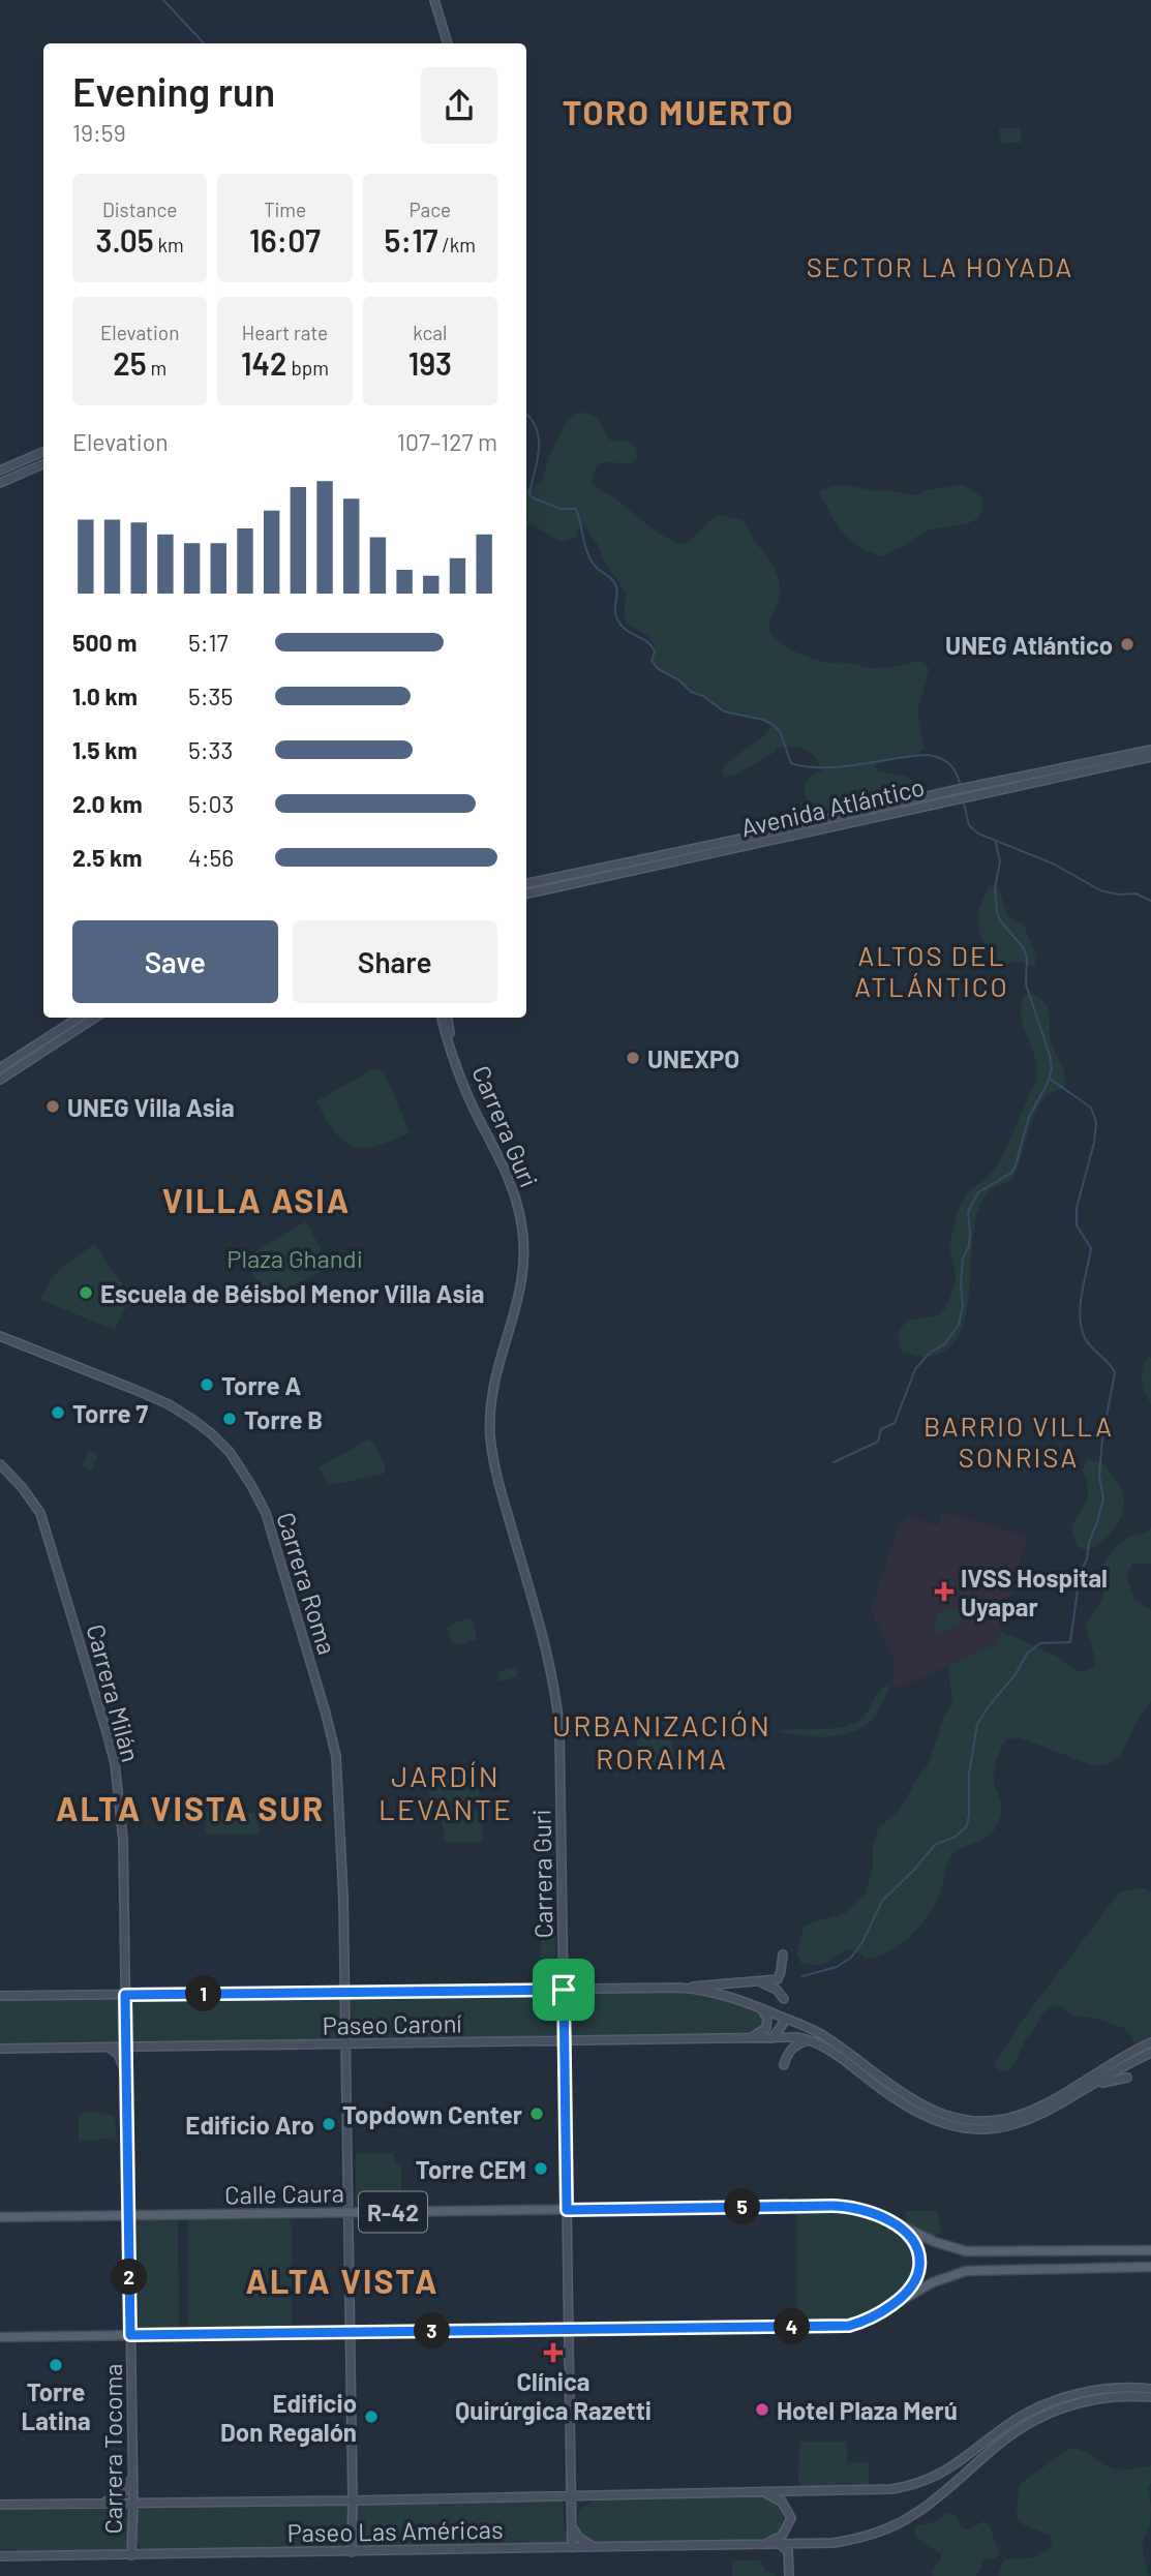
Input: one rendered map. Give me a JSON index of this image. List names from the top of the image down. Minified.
{"streets":{"main road":["Calle Caura","R-42"],"street":["Avenida Atlántico","Carrera Guri","Carrera Roma","Carrera Milán","Paseo Caroní","Carrera Tocoma","Paseo Las Américas"]},"crossings":[["Carrera Guri","Paseo Caroní"],["Carrera Guri","Calle Caura"],["Carrera Guri","Paseo Las Américas"],["Carrera Roma","Paseo Caroní"],["Carrera Roma","Calle Caura"],["Carrera Roma","Paseo Las Américas"],["Carrera Milán","Paseo Caroní"],["Carrera Milán","Carrera Tocoma"],["Paseo Caroní","Carrera Tocoma"],["Calle Caura","R-42"],["Calle Caura","Carrera Tocoma"],["Carrera Tocoma","Paseo Las Américas"]],"districts":["TORO MUERTO","SECTOR LA HOYADA","ALTOS DEL ATLÁNTICO","VILLA ASIA","BARRIO VILLA SONRISA","URBANIZACIÓN RORAIMA","JARDÍN LEVANTE","ALTA VISTA SUR","ALTA VISTA"],"parks":["Plaza Ghandi"],"places":{"other":["UNEG Atlántico","UNEXPO","UNEG Villa Asia","Escuela de Béisbol Menor Villa Asia","Torre A","Torre 7","Torre B","Topdown Center","Edificio Aro","Torre CEM","Torre Latina","Hotel Plaza Merú","Edificio Don Regalón"],"health":["IVSS Hospital Uyapar","Clínica Quirúrgica Razetti"]},"page":{"heading":["Evening run","19:59"],"stats":[["Distance","3.05 km"],["Time","16:07"],["Pace","5:17 /km"],["Elevation","25 m"],["Heart rate","142 bpm"],["kcal","193"]],"chart":["Elevation","107–127 m"],"list":[{"name":"500 m","note":"5:17"},{"name":"1.0 km","note":"5:35"},{"name":"1.5 km","note":"5:33"},{"name":"2.0 km","note":"5:03"},{"name":"2.5 km","note":"4:56"}],"buttons":["Save","Share"],"pins":["1","5","2","4","3"]}}
